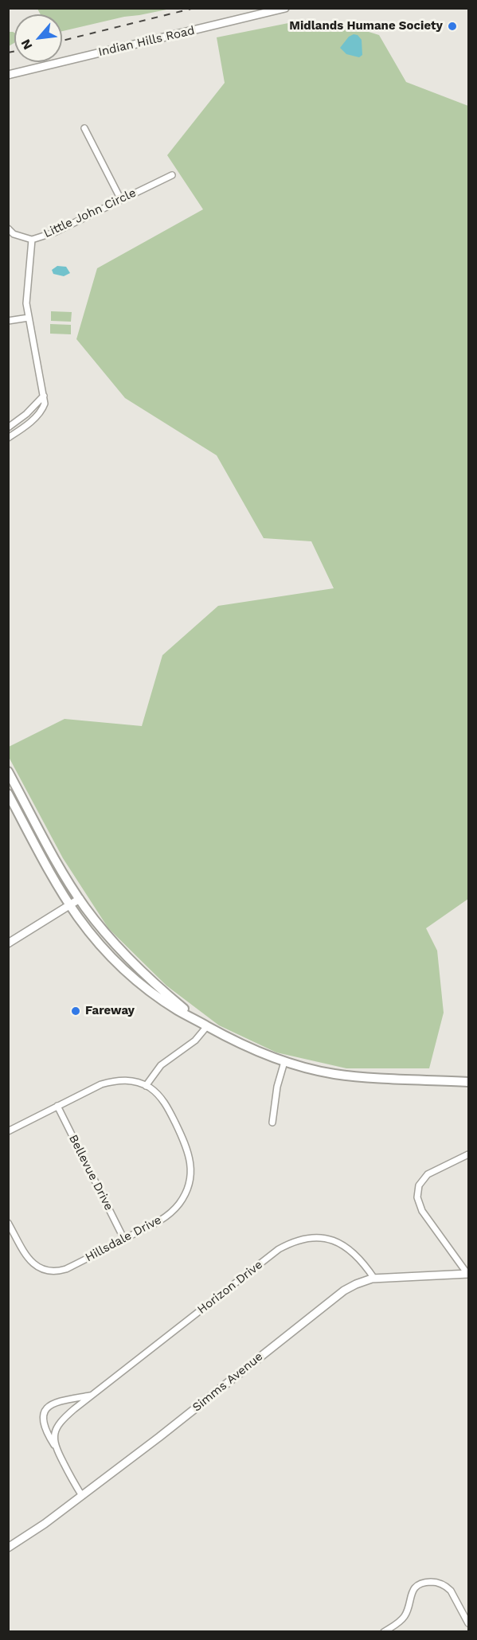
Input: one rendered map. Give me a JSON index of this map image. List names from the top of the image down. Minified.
{"streets":{"street":["Indian Hills Road","Little John Circle","Bellevue Drive","Hillsdale Drive","Horizon Drive","Simms Avenue"]},"crossings":[["Bellevue Drive","Hillsdale Drive"],["Horizon Drive","Simms Avenue"]],"places":["Midlands Humane Society","Fareway"],"north":"bottom left"}
